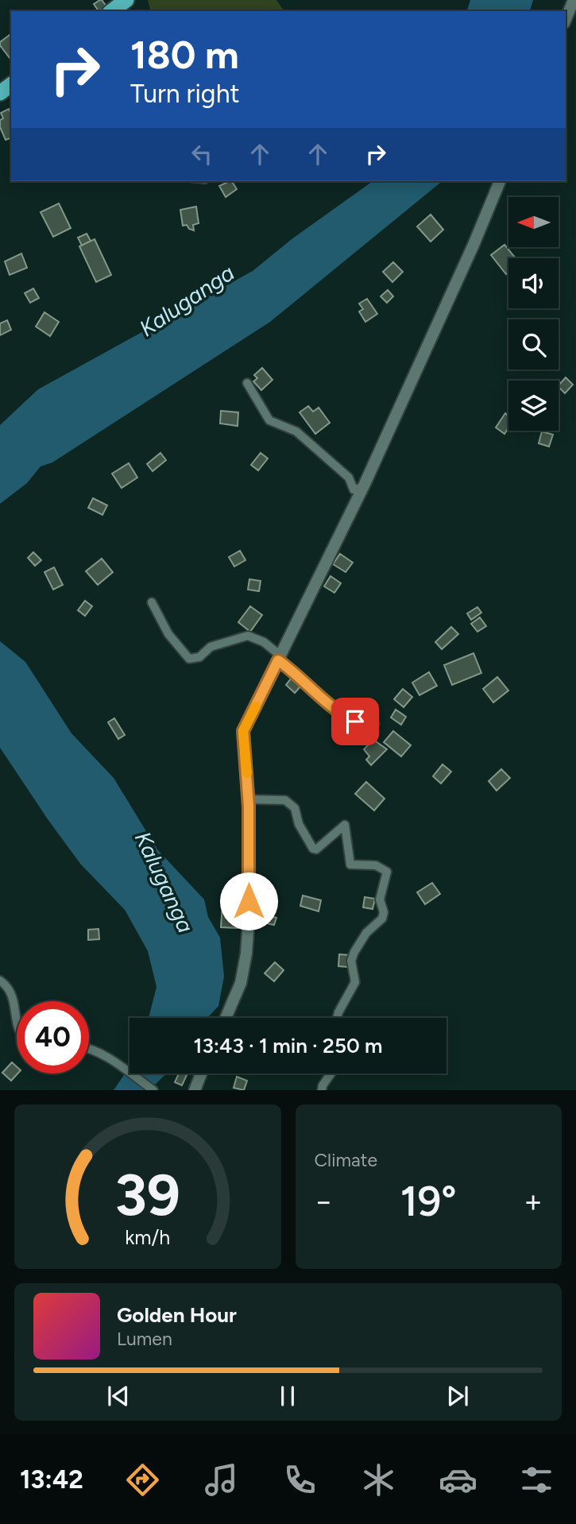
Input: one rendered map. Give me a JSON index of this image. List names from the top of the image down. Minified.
{"water":["Kaluganga"],"north":"left","page":{"turn":["180 m","Turn right"],"limit":"40","trip":"13:43 · 1 min · 250 m","tile":"Climate","heat":["−","19°","+"],"song":["Golden Hour","Lumen"],"tabs":"13:42","gauge":["39","km/h"]}}
